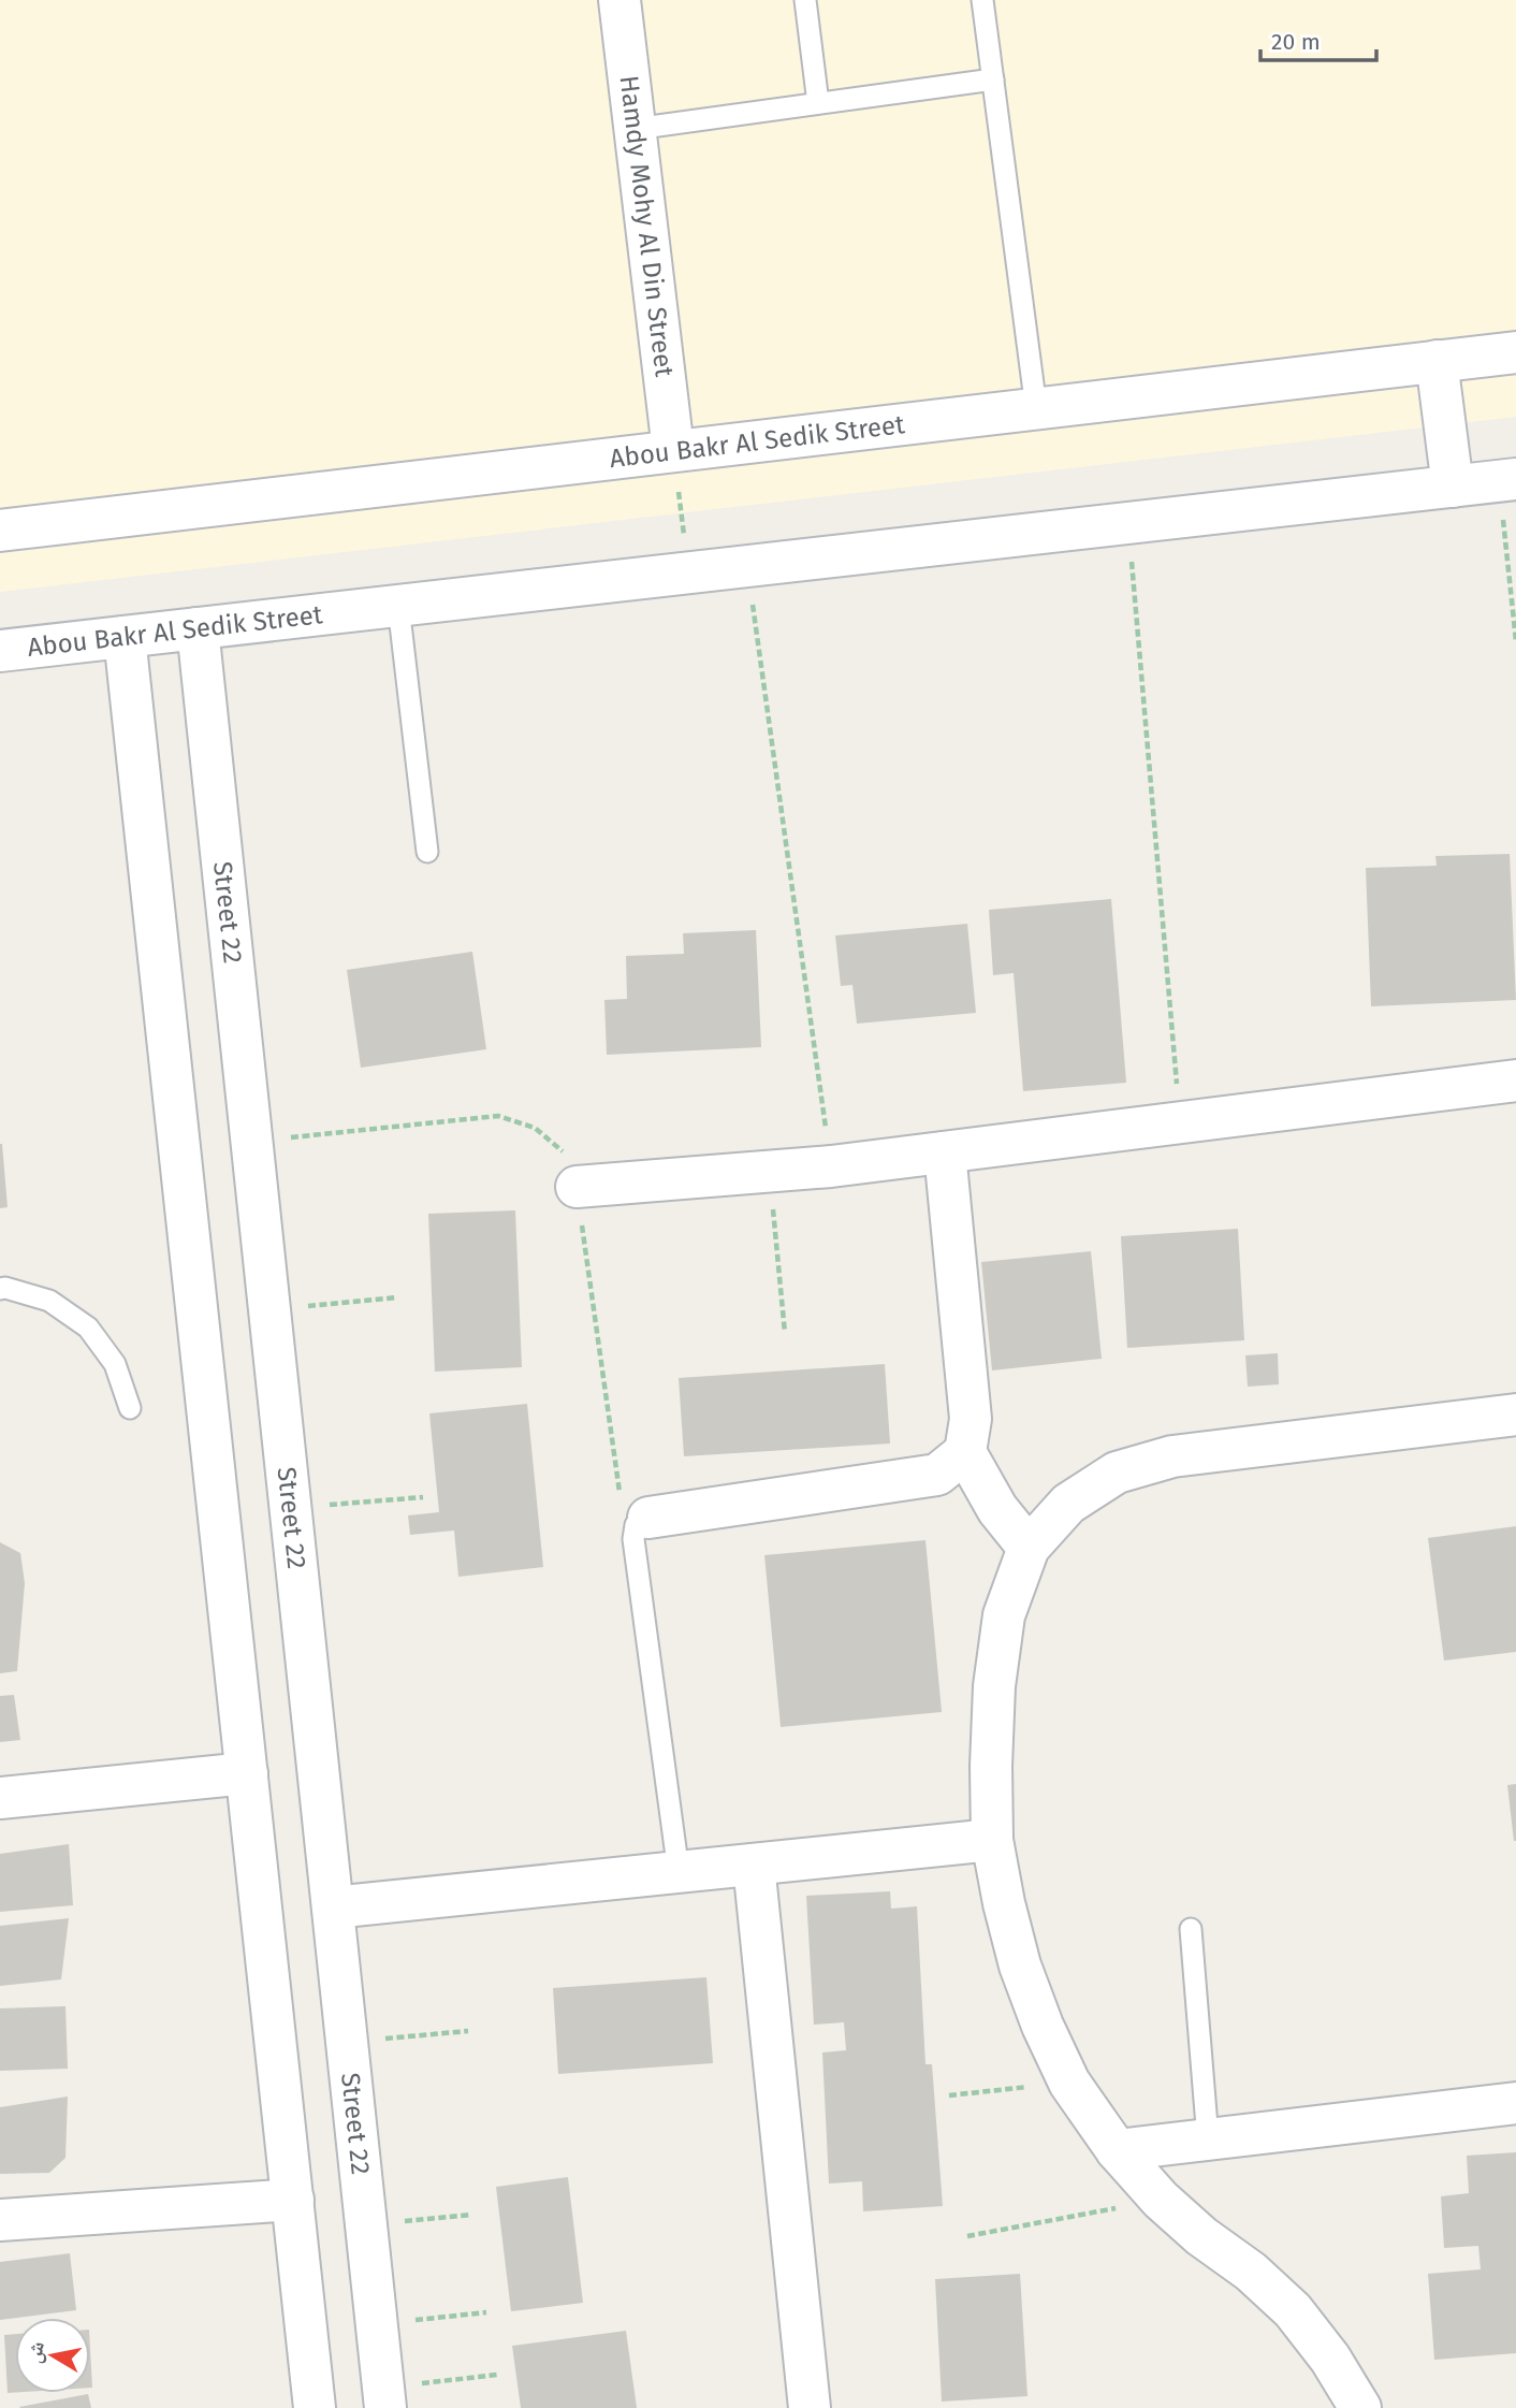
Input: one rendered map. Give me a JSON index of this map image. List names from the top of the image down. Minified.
{"streets":{"street":["Hamdy Mohy Al Din Street","Abou Bakr Al Sedik Street","Street 22"]},"crossings":[["Hamdy Mohy Al Din Street","Abou Bakr Al Sedik Street"],["Abou Bakr Al Sedik Street","Street 22"]],"scale_bar":"20 m","north":"left"}
